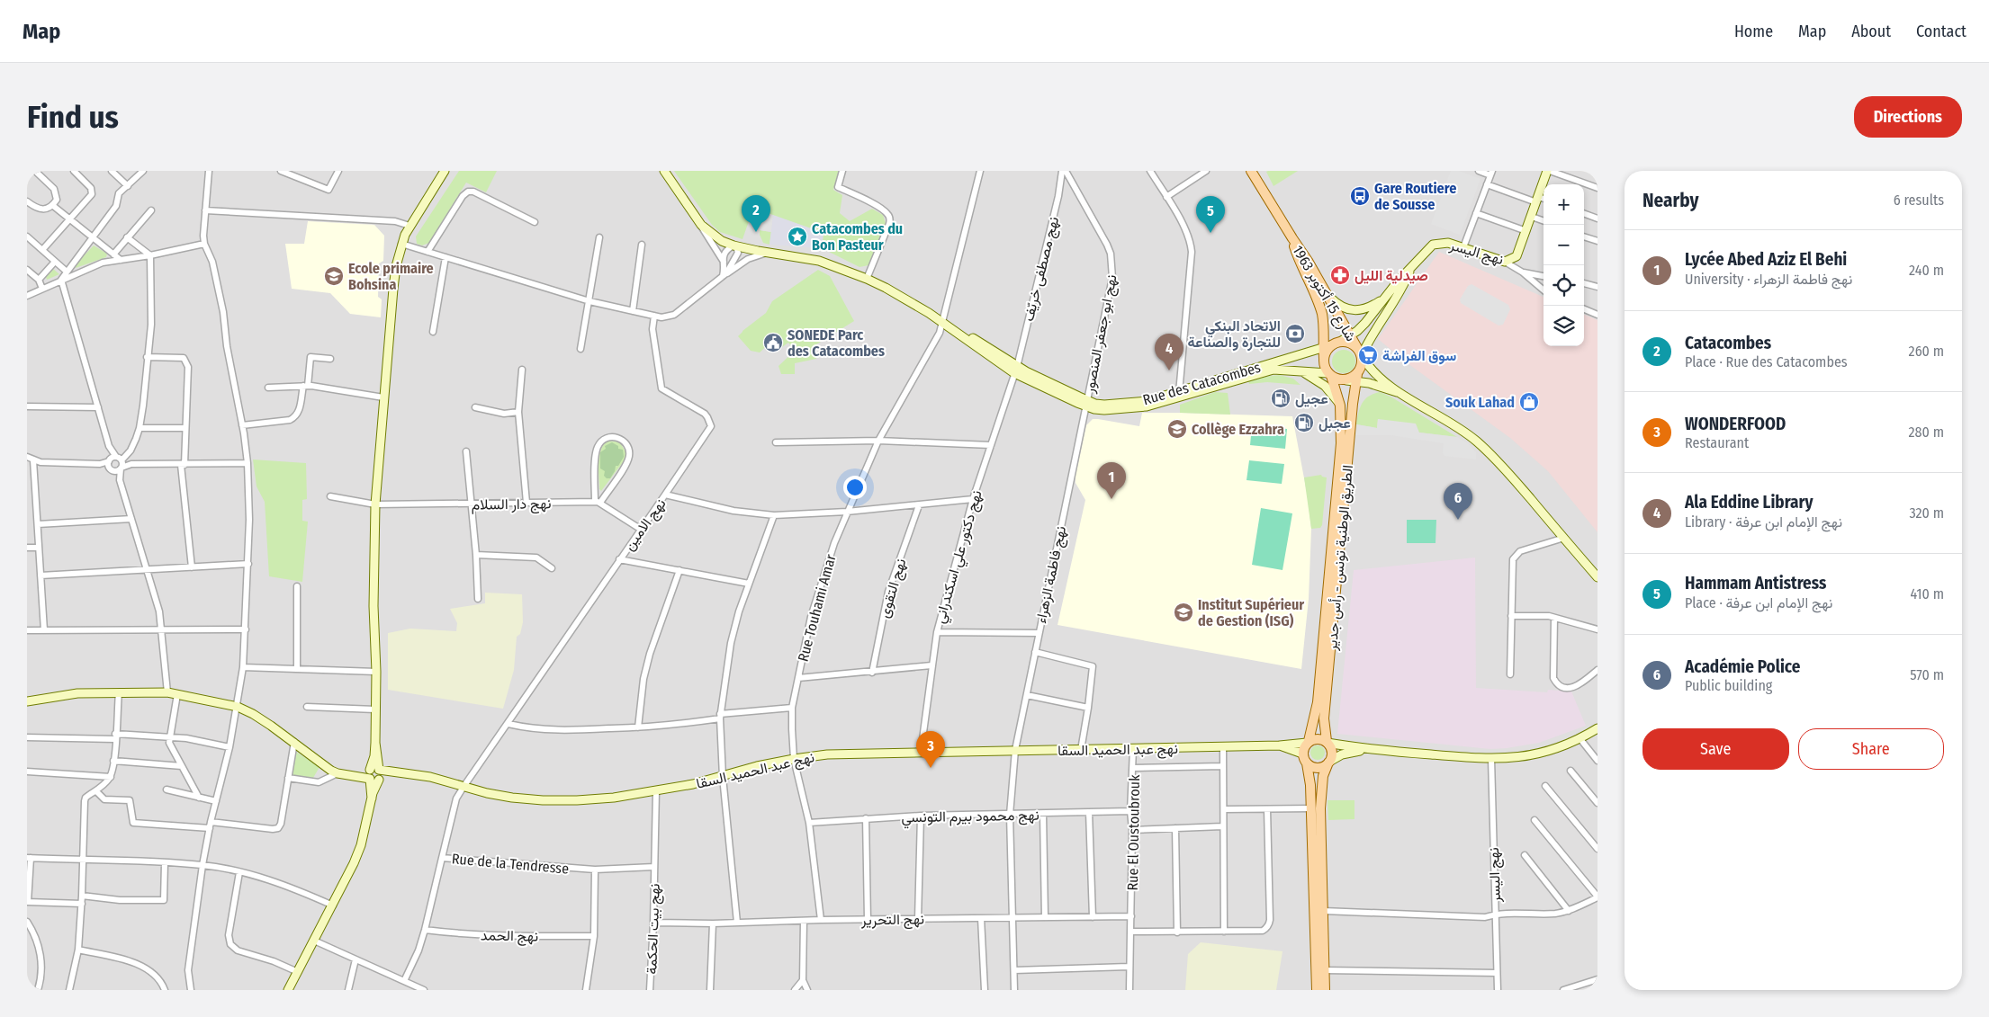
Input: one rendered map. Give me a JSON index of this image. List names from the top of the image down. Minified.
{"streets":{"main road":["نهج اليسر","شارع 15 أكتوبر 1963","Rue des Catacombes","الطريق الوطنية تونس - رأس جدير","نهج عبد الحميد السقا"],"street":["نهج مصطفى خريّف","نهج ابو جعفر المنصور","نهج دار السلام","نهج الامين","نهج دكتور علي اسكندراني","نهج فاطمة الزهراء","نهج التقوى","Rue Touhami Amar","نهج محمود بيرم التونسي","Rue El Oustoubrouk","Rue de la Tendresse","نهج التحرير","نهج بيت الحكمة","نهج الحمد"]},"crossings":[["نهج اليسر","Rue des Catacombes"],["نهج مصطفى خريّف","Rue des Catacombes"],["نهج مصطفى خريّف","نهج دكتور علي اسكندراني"],["شارع 15 أكتوبر 1963","Rue des Catacombes"],["شارع 15 أكتوبر 1963","الطريق الوطنية تونس - رأس جدير"],["نهج ابو جعفر المنصور","Rue des Catacombes"],["نهج ابو جعفر المنصور","نهج فاطمة الزهراء"],["Rue des Catacombes","نهج دكتور علي اسكندراني"],["Rue des Catacombes","الطريق الوطنية تونس - رأس جدير"],["Rue des Catacombes","نهج فاطمة الزهراء"],["Rue des Catacombes","Rue Touhami Amar"],["نهج الامين","نهج دكتور علي اسكندراني"],["نهج الامين","نهج التقوى"],["نهج الامين","Rue Touhami Amar"],["نهج الامين","نهج عبد الحميد السقا"],["نهج الامين","Rue de la Tendresse"],["نهج دكتور علي اسكندراني","نهج عبد الحميد السقا"],["الطريق الوطنية تونس - رأس جدير","نهج عبد الحميد السقا"],["نهج فاطمة الزهراء","نهج عبد الحميد السقا"],["نهج فاطمة الزهراء","نهج محمود بيرم التونسي"],["نهج فاطمة الزهراء","نهج التحرير"],["Rue Touhami Amar","نهج عبد الحميد السقا"],["Rue Touhami Amar","نهج محمود بيرم التونسي"],["Rue Touhami Amar","نهج التحرير"],["نهج عبد الحميد السقا","Rue El Oustoubrouk"],["نهج عبد الحميد السقا","نهج بيت الحكمة"],["نهج محمود بيرم التونسي","Rue El Oustoubrouk"],["Rue El Oustoubrouk","نهج التحرير"],["Rue de la Tendresse","نهج بيت الحكمة"],["Rue de la Tendresse","نهج الحمد"],["نهج التحرير","نهج بيت الحكمة"]],"places":{"bus stop":["Gare Routiere de Sousse"],"place":["Catacombes du Bon Pasteur"],"pharmacy":["صيدلية الليل"],"school or university":["Ecole primaire Bohsina","Collège Ezzahra","Institut Supérieur de Gestion (ISG)"],"bank":["الاتحاد البنكي للتجارة والصناعة"],"public building":["SONEDE Parc des Catacombes"],"supermarket":["سوق الفراشة"],"fuel station":["عجيل","عجبل"],"shop":["Souk Lahad"]},"page":{"header":"Map","nav":["Home","Map","About","Contact"],"buttons":["Directions",["Save","Share"]],"title":"Find us","heading":["Nearby","6 results"],"map_buttons":["+","−"],"pins":["2","5","4","1","6","3"],"list":[{"mark":"1","name":"Lycée Abed Aziz El Behi","note":"University · نهج فاطمة الزهراء","value":"240 m"},{"mark":"2","name":"Catacombes","note":"Place · Rue des Catacombes","value":"260 m"},{"mark":"3","name":"WONDERFOOD","note":"Restaurant","value":"280 m"},{"mark":"4","name":"Ala Eddine Library","note":"Library · نهج الإمام ابن عرفة","value":"320 m"},{"mark":"5","name":"Hammam Antistress","note":"Place · نهج الإمام ابن عرفة","value":"410 m"},{"mark":"6","name":"Académie Police","note":"Public building","value":"570 m"}]}}
